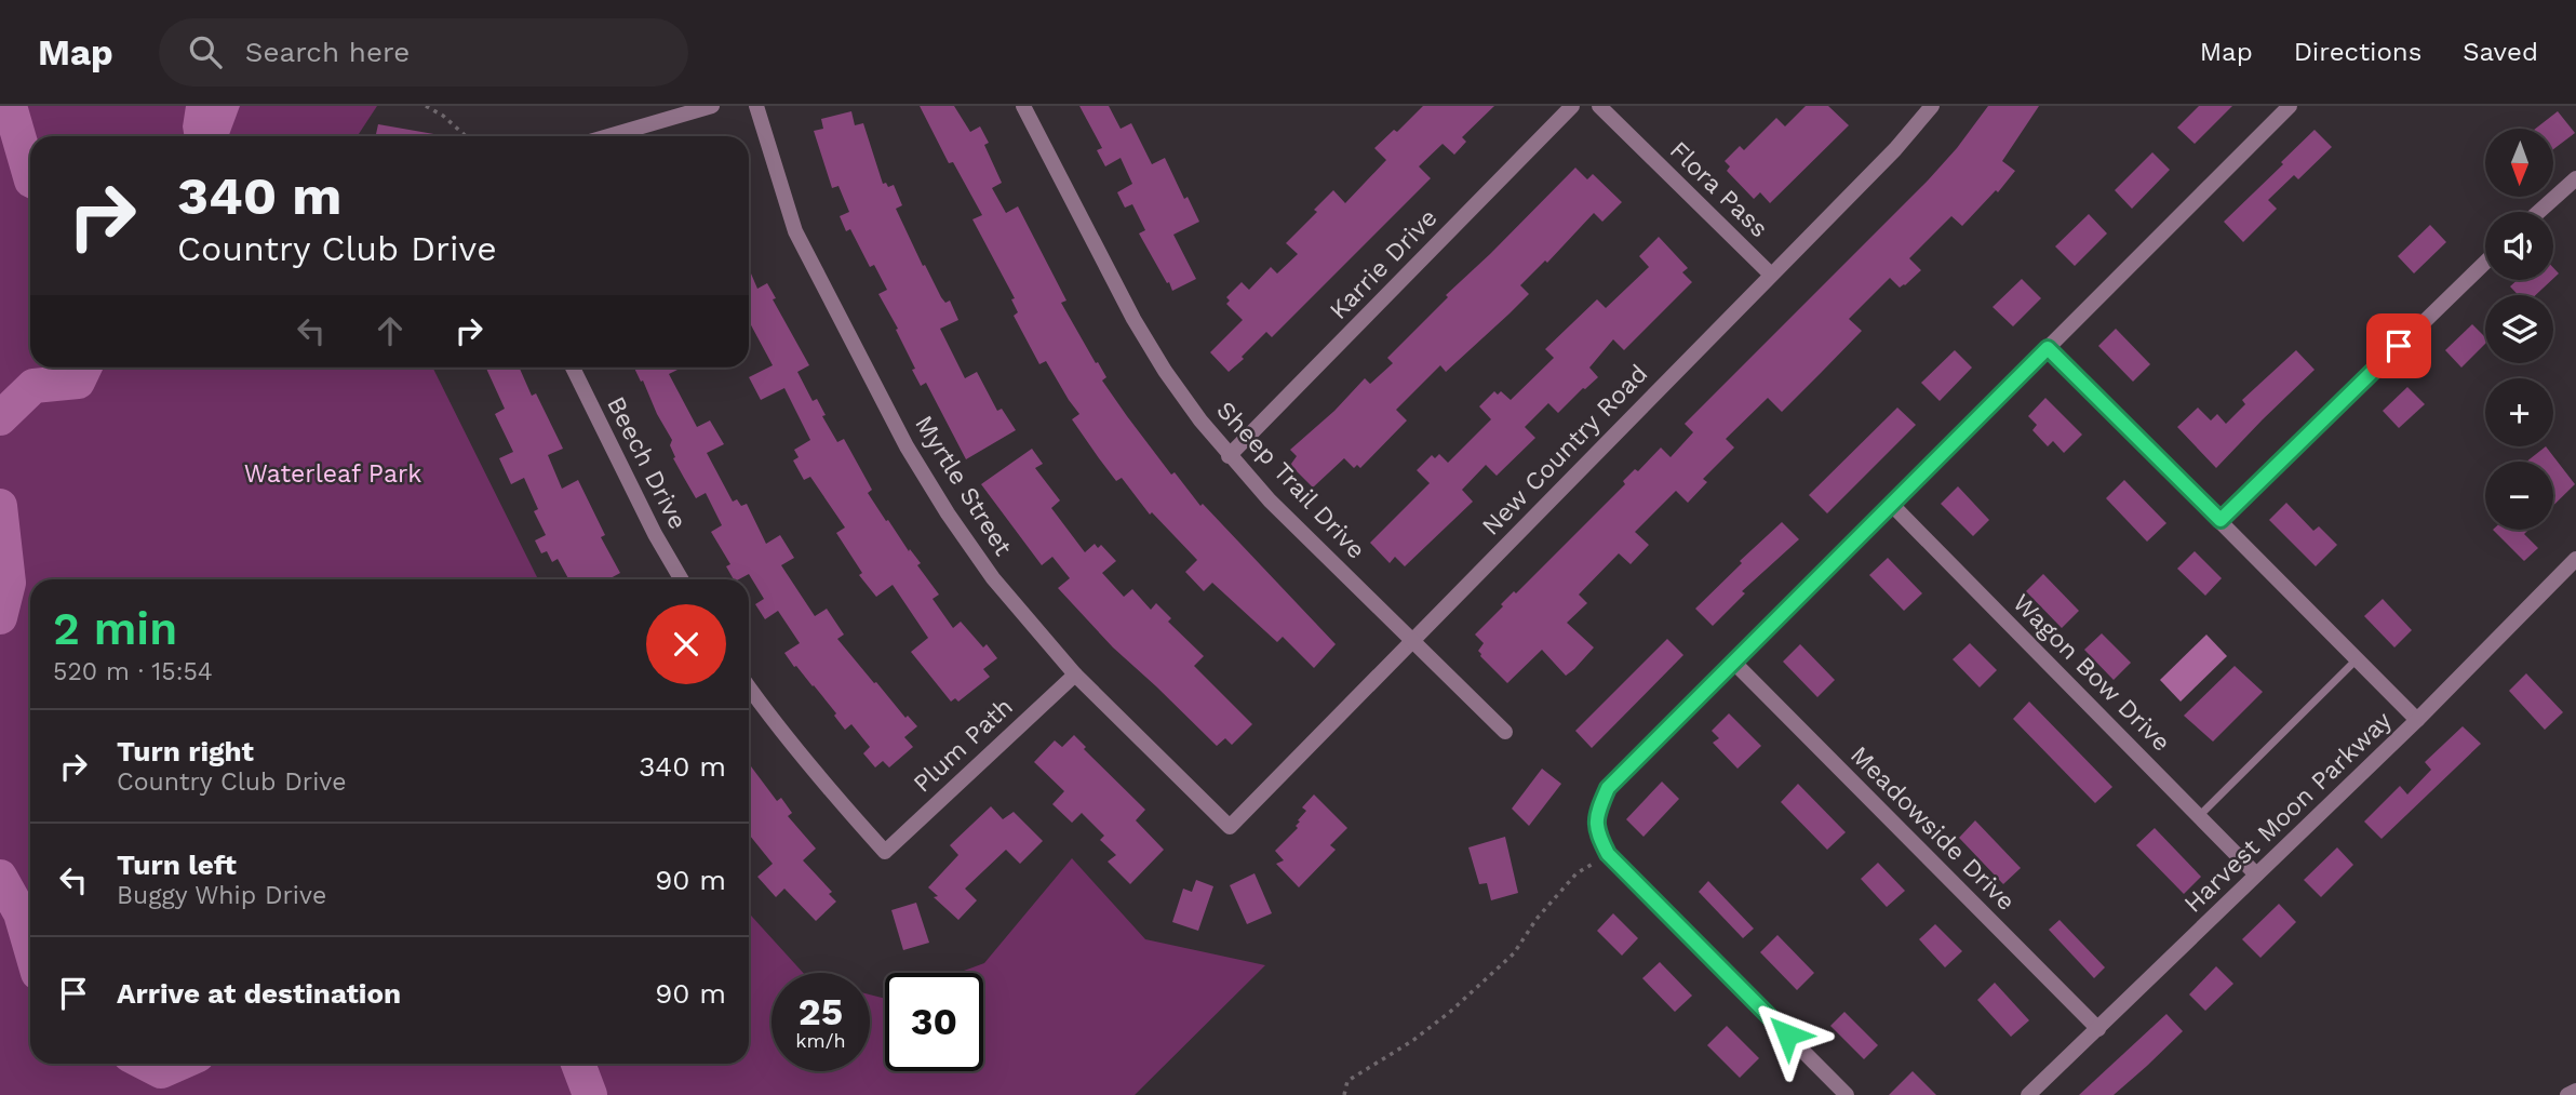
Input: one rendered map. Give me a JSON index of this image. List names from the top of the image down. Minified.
{"streets":{"street":["Flora Pass","Karrie Drive","New Country Road","Beech Drive","Sheep Trail Drive","Myrtle Street","Wagon Bow Drive","Plum Path","Harvest Moon Parkway","Meadowside Drive"]},"crossings":[["Flora Pass","New Country Road"],["Karrie Drive","Sheep Trail Drive"],["New Country Road","Sheep Trail Drive"],["New Country Road","Myrtle Street"],["Myrtle Street","Plum Path"],["Wagon Bow Drive","Harvest Moon Parkway"],["Harvest Moon Parkway","Meadowside Drive"]],"parks":["Waterleaf Park"],"north":"bottom","page":{"header":"Map","search":"Search here","nav":["Map","Directions","Saved"],"map_buttons":["+","−"],"turn":["340 m","Country Club Drive"],"heading":["2 min","520 m · 15:54"],"list":[{"name":"Turn right","note":"Country Club Drive","value":"340 m"},{"name":"Turn left","note":"Buggy Whip Drive","value":"90 m"},{"name":"Arrive at destination","value":"90 m"}],"speed":"25 km/h","limit":"30"}}
